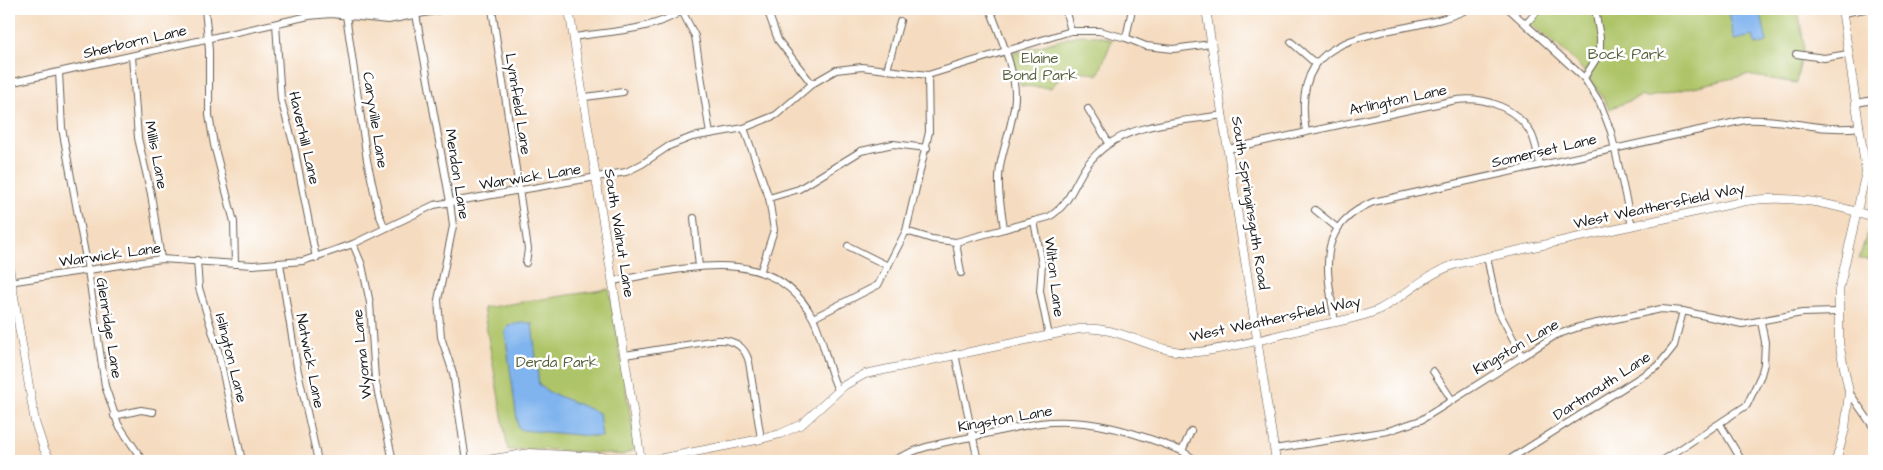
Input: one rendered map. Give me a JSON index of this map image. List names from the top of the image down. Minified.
{"streets":{"street":["Sherborn Lane","Arlington Lane","Lynnfield Lane","Caryville Lane","Haverhill Lane","Somerset Lane","Millis Lane","Mendon Lane","Warwick Lane","South Springinsguth Road","West Weathersfield Way","South Walnut Lane","Wilton Lane","Glenridge Lane","Kingston Lane","Wyoma Lane","Islington Lane","Natwick Lane","Dartmouth Lane"]},"crossings":[["Sherborn Lane","Caryville Lane"],["Sherborn Lane","Haverhill Lane"],["Sherborn Lane","Millis Lane"],["Sherborn Lane","Mendon Lane"],["Sherborn Lane","Glenridge Lane"],["Arlington Lane","Somerset Lane"],["Arlington Lane","South Springinsguth Road"],["Lynnfield Lane","Warwick Lane"],["Caryville Lane","Warwick Lane"],["Haverhill Lane","Warwick Lane"],["Millis Lane","Warwick Lane"],["Mendon Lane","Warwick Lane"],["Warwick Lane","South Springinsguth Road"],["Warwick Lane","South Walnut Lane"],["Warwick Lane","Glenridge Lane"],["Warwick Lane","Wyoma Lane"],["Warwick Lane","Islington Lane"],["Warwick Lane","Natwick Lane"],["South Springinsguth Road","West Weathersfield Way"],["South Springinsguth Road","Kingston Lane"],["West Weathersfield Way","South Walnut Lane"],["West Weathersfield Way","Wilton Lane"],["Kingston Lane","Dartmouth Lane"]],"parks":["Bock Park","Elaine Bond Park","Derda Park"]}
